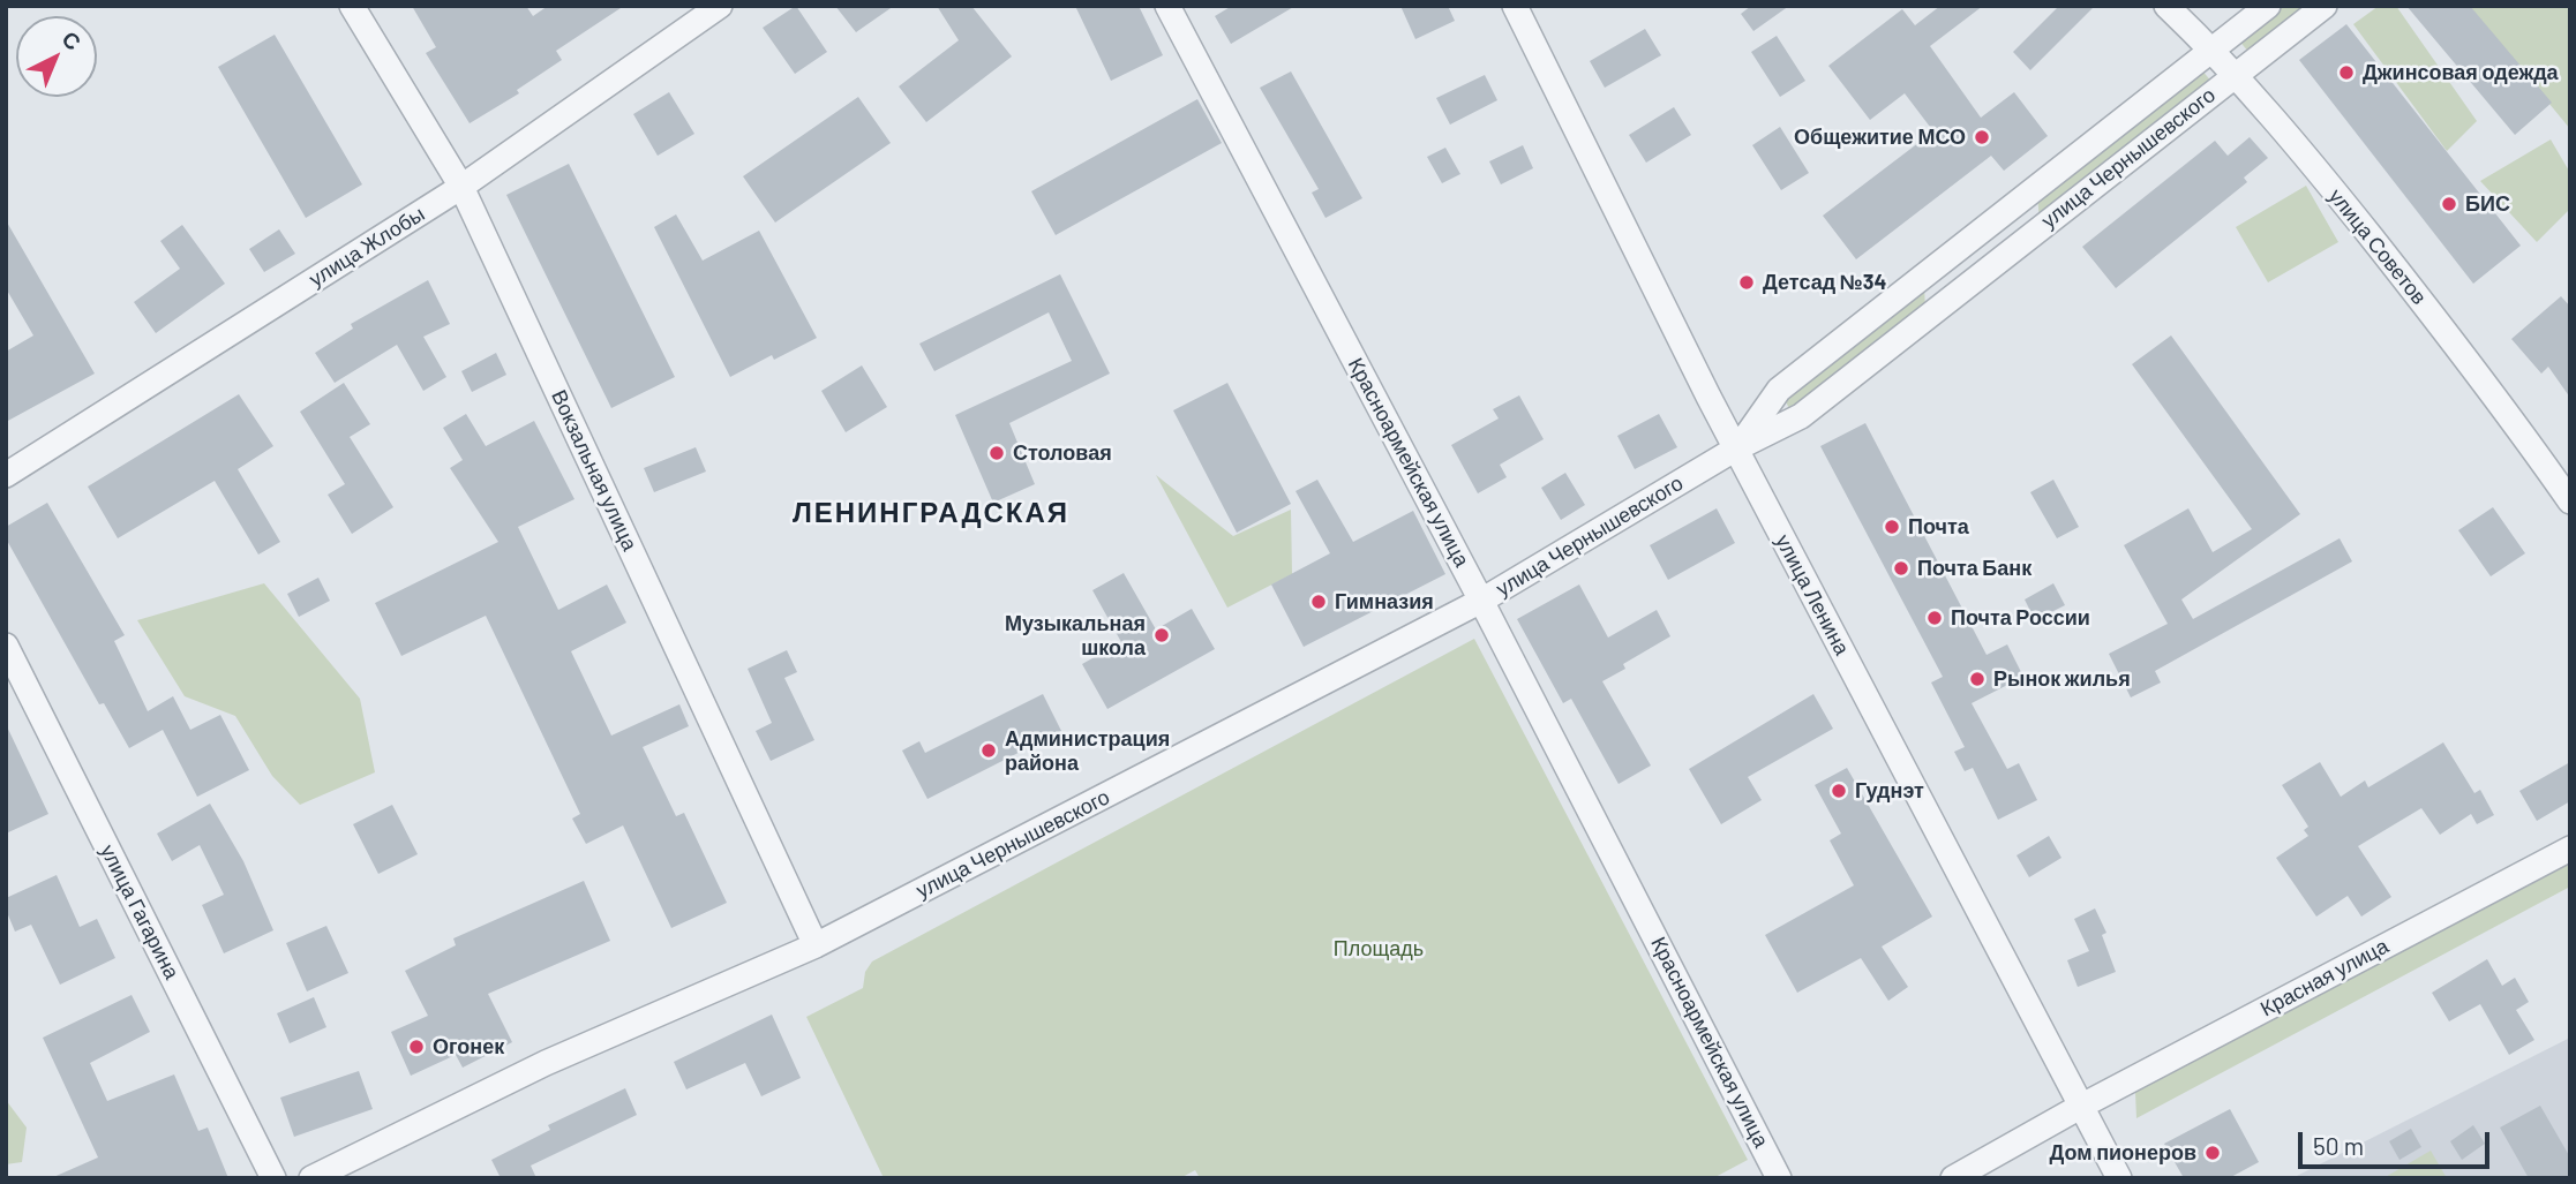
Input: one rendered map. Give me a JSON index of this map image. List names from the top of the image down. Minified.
{"streets":{"street":["улица Чернышевского","улица Жлобы","улица Советов","Красноармейская улица","Вокзальная улица","улица Ленина","улица Гагарина","Красная улица"]},"crossings":[["улица Чернышевского","улица Советов"],["улица Чернышевского","Красноармейская улица"],["улица Чернышевского","Вокзальная улица"],["улица Чернышевского","улица Ленина"],["улица Жлобы","Вокзальная улица"],["улица Ленина","Красная улица"]],"districts":["ЛЕНИНГРАДСКАЯ"],"parks":["Площадь"],"places":["Джинсовая одежда","Общежитие МСО","БИС","Детсад №34","Столовая","Почта","Почта Банк","Гимназия","Почта России","Музыкальная школа","Рынок жилья","Администрация района","Гуднэт","Огонек","Дом пионеров"],"scale_bar":"50 m","north":"top right"}
